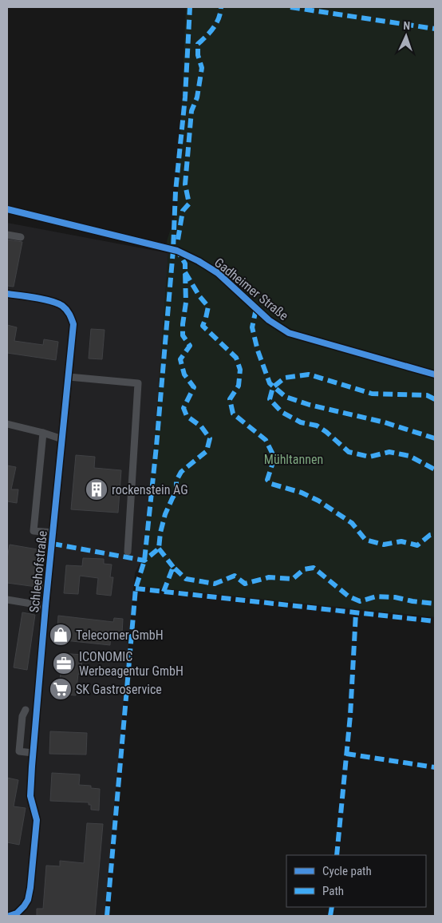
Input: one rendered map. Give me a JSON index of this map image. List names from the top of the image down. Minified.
{"streets":{"street":["Gadheimer Straße","Schleehofstraße"]},"parks":["Mühltannen"],"places":{"building":["rockenstein AG"],"shop":["Telecorner GmbH"],"office":["ICONOMIC Werbeagentur GmbH"],"supermarket":["SK Gastroservice"]},"legend":["Cycle path","Path"],"north":"top"}
